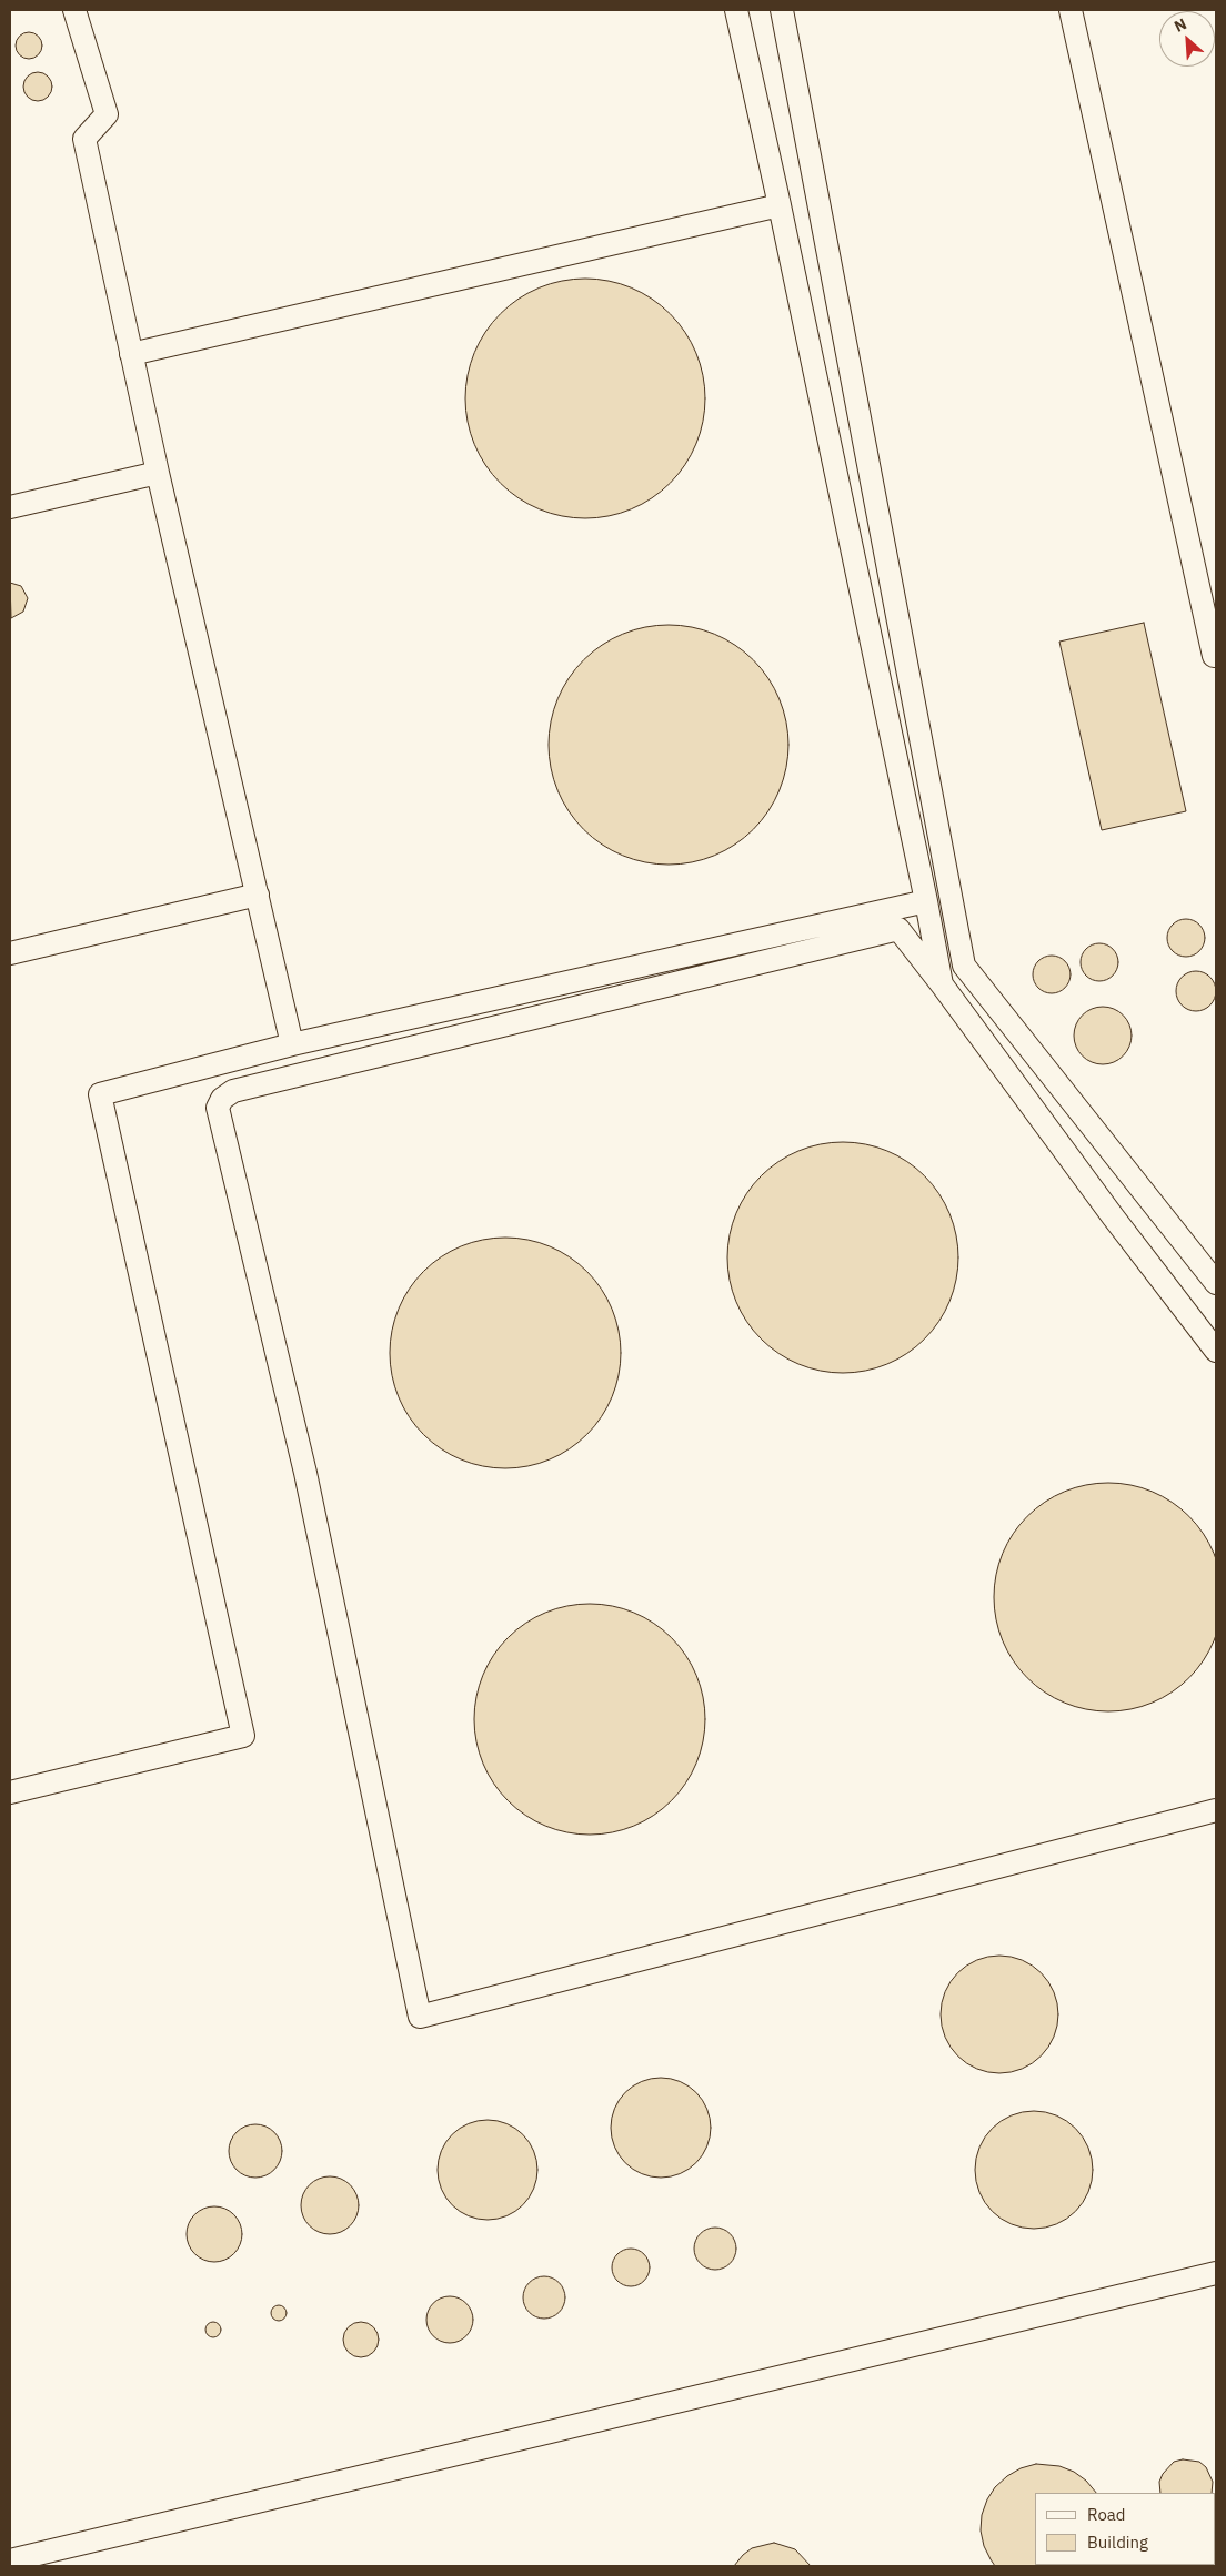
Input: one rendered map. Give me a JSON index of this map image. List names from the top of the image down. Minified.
{"legend":["Road","Building"],"north":"top left"}
